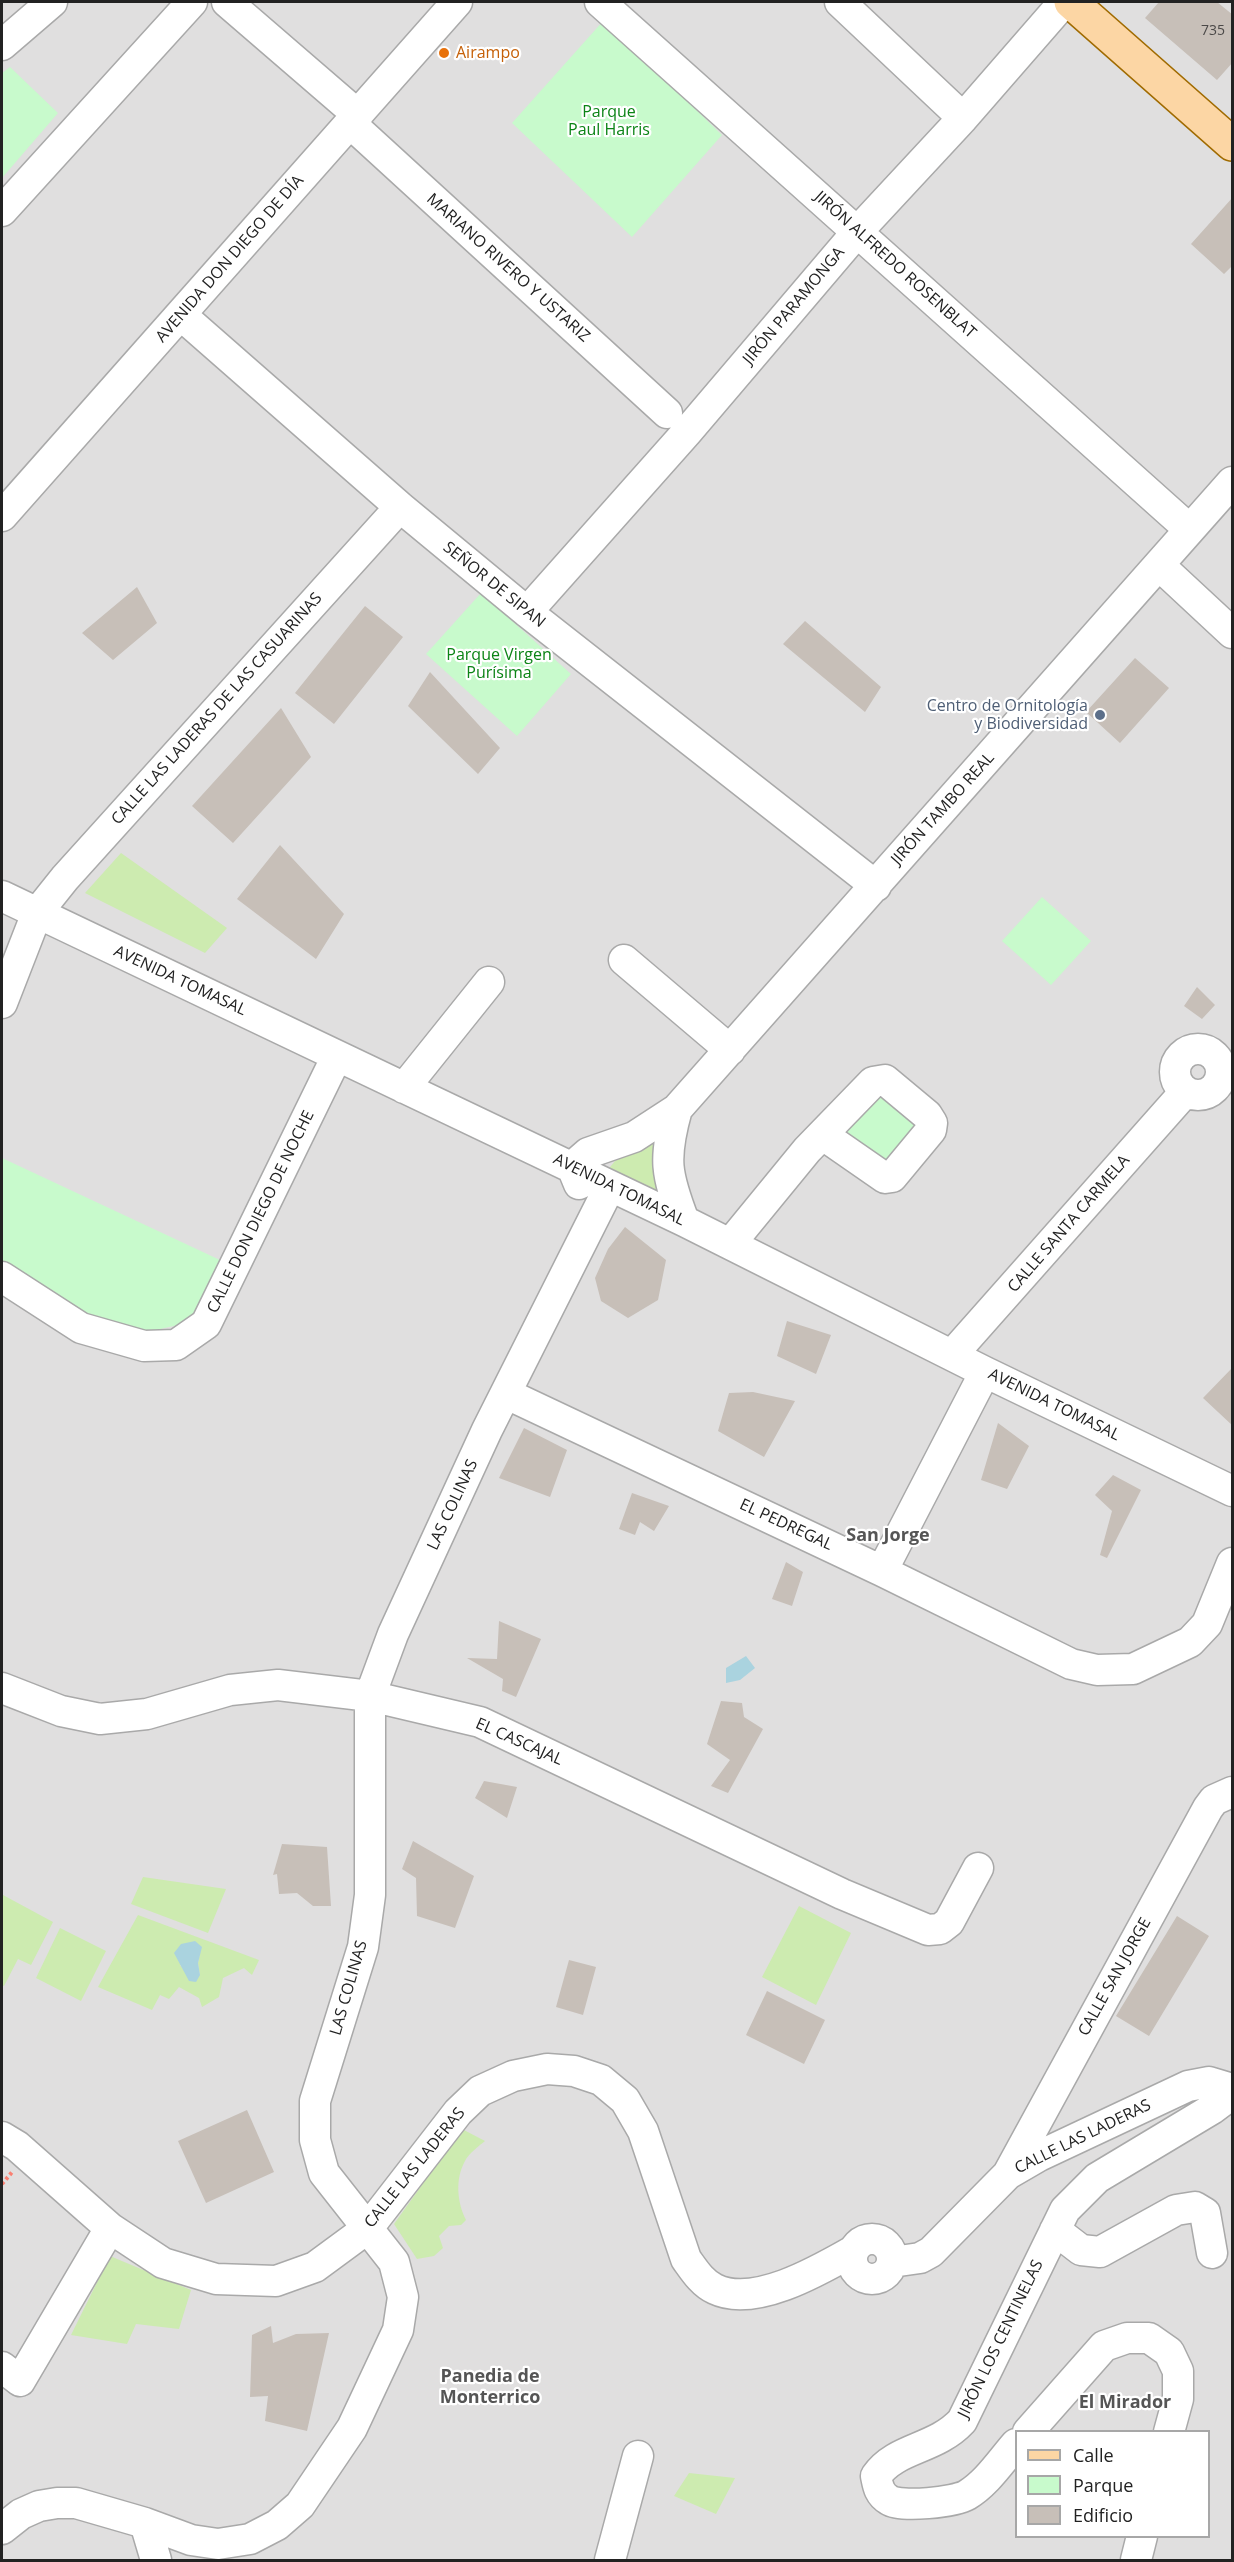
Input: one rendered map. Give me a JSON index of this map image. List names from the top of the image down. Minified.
{"streets":{"street":["AVENIDA DON DIEGO DE DÍA","JIRÓN ALFREDO ROSENBLAT","MARIANO RIVERO Y USTARIZ","JIRÓN PARAMONGA","SEÑOR DE SIPAN","CALLE LAS LADERAS DE LAS CASUARINAS","JIRÓN TAMBO REAL","AVENIDA TOMASAL","CALLE DON DIEGO DE NOCHE","CALLE SANTA CARMELA","LAS COLINAS","EL PEDREGAL","EL CASCAJAL","CALLE SAN JORGE","CALLE LAS LADERAS","JIRÓN LOS CENTINELAS"]},"crossings":[["AVENIDA DON DIEGO DE DÍA","MARIANO RIVERO Y USTARIZ"],["AVENIDA DON DIEGO DE DÍA","SEÑOR DE SIPAN"],["JIRÓN ALFREDO ROSENBLAT","JIRÓN PARAMONGA"],["JIRÓN ALFREDO ROSENBLAT","JIRÓN TAMBO REAL"],["JIRÓN PARAMONGA","SEÑOR DE SIPAN"],["SEÑOR DE SIPAN","CALLE LAS LADERAS DE LAS CASUARINAS"],["SEÑOR DE SIPAN","JIRÓN TAMBO REAL"],["CALLE LAS LADERAS DE LAS CASUARINAS","AVENIDA TOMASAL"],["JIRÓN TAMBO REAL","AVENIDA TOMASAL"],["AVENIDA TOMASAL","CALLE DON DIEGO DE NOCHE"],["AVENIDA TOMASAL","CALLE SANTA CARMELA"],["AVENIDA TOMASAL","LAS COLINAS"],["LAS COLINAS","EL PEDREGAL"],["LAS COLINAS","EL CASCAJAL"],["LAS COLINAS","CALLE LAS LADERAS"],["CALLE SAN JORGE","CALLE LAS LADERAS"],["CALLE LAS LADERAS","JIRÓN LOS CENTINELAS"]],"districts":["San Jorge","Panedia de Monterrico","El Mirador"],"parks":["Parque Paul Harris","Parque Virgen Purísima"],"places":["Airampo","Centro de Ornitología y Biodiversidad"],"house_numbers":["735"],"legend":["Calle","Parque","Edificio"]}
